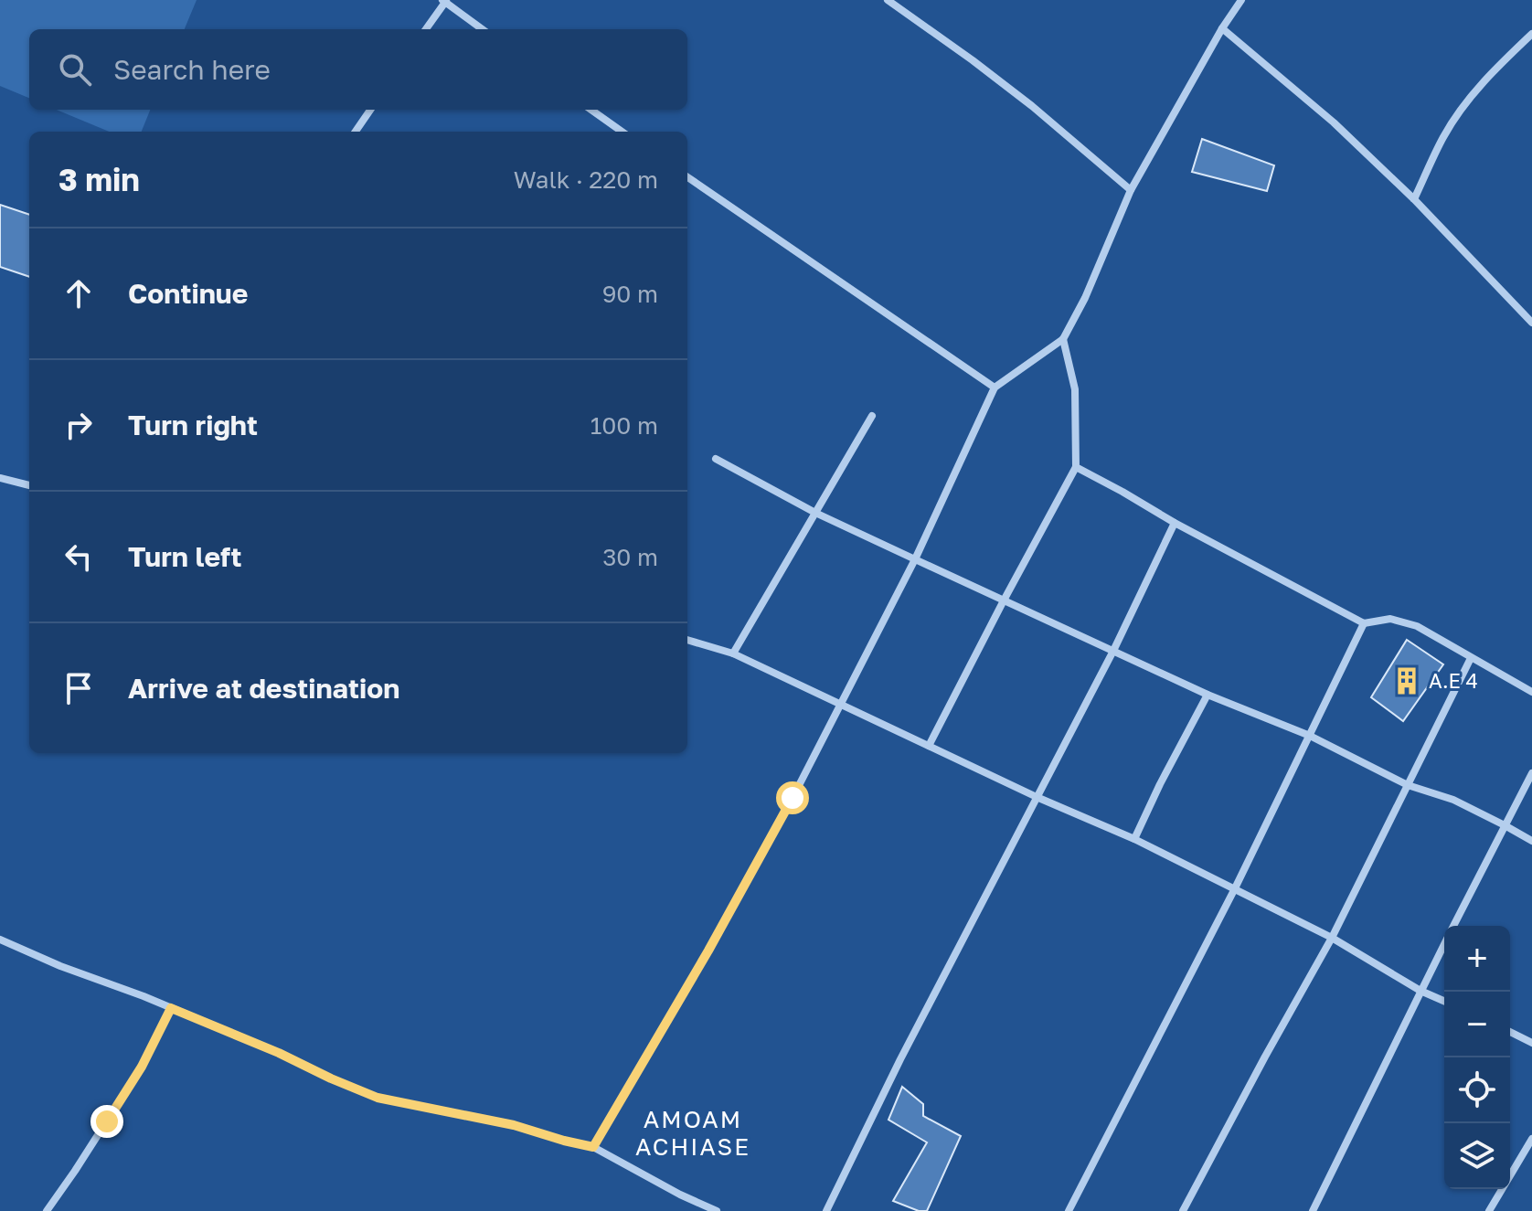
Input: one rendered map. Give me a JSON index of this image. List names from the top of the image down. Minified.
{"districts":["AMOAM ACHIASE"],"places":{"building":["A.E 4"]},"page":{"search":"Search here","heading":["3 min","Walk · 220 m"],"list":[["Continue","90 m"],["Turn right","100 m"],["Turn left","30 m"],"Arrive at destination"],"map_buttons":["+","−"]}}
